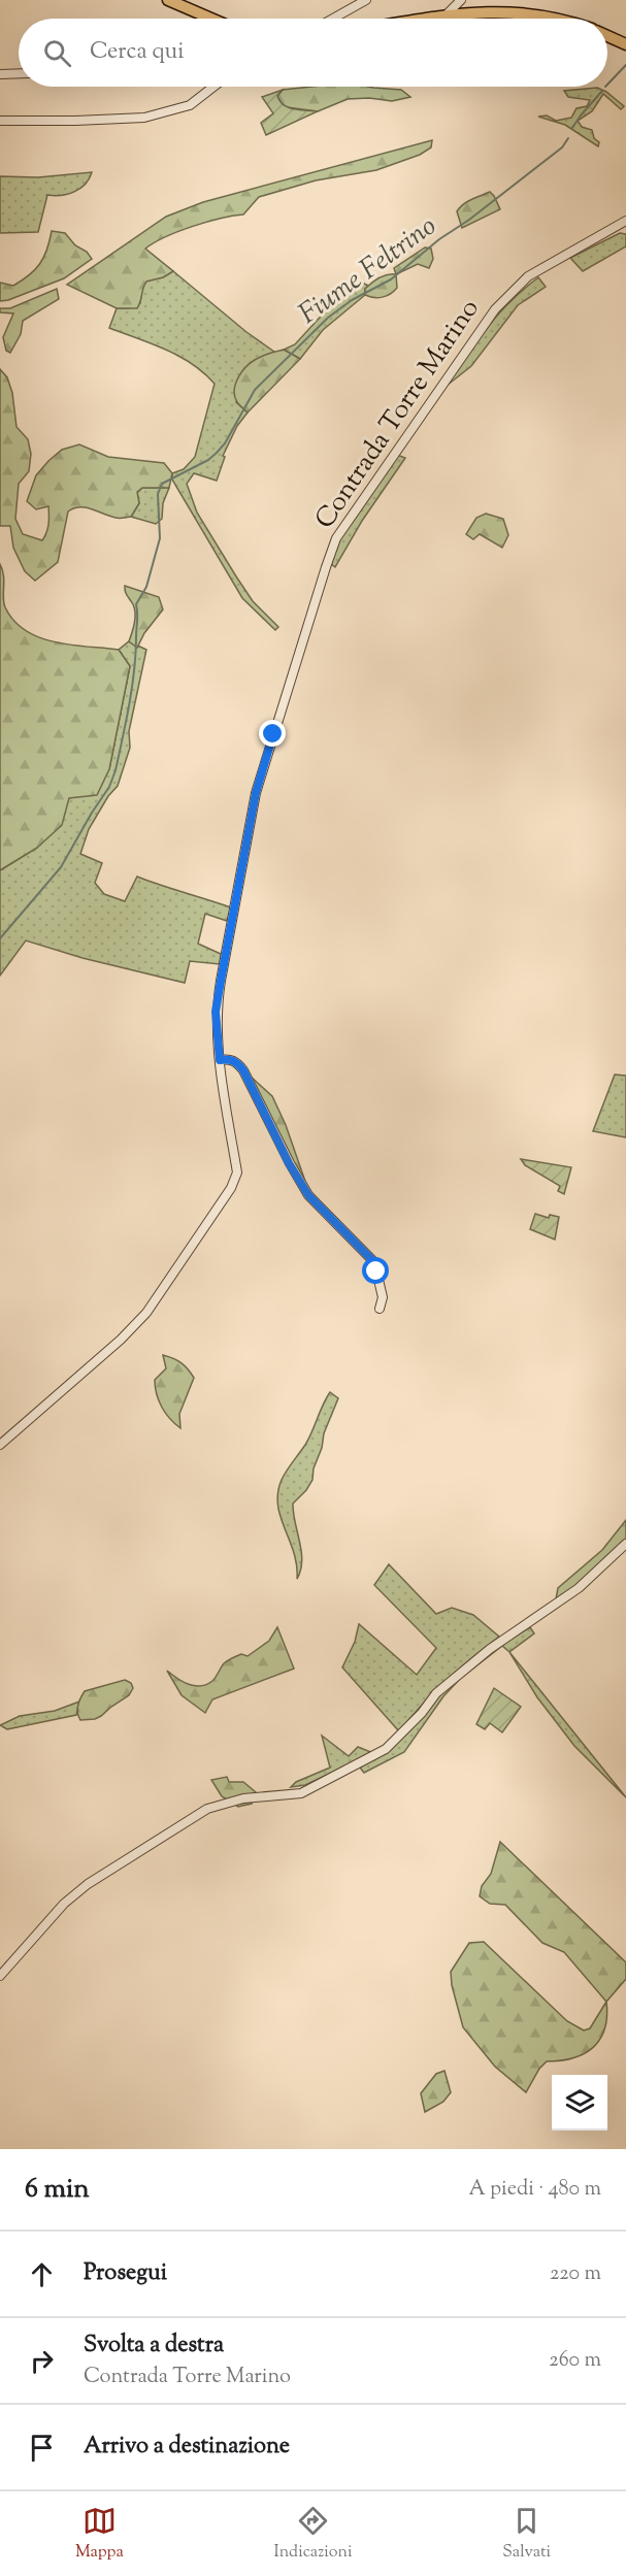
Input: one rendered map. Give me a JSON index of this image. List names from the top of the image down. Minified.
{"streets":{"street":["Contrada Torre Marino"]},"water":["Fiume Feltrino"],"page":{"search":"Cerca qui","heading":["6 min","A piedi · 480 m"],"list":[["Prosegui","220 m"],["Svolta a destra","Contrada Torre Marino","260 m"],"Arrivo a destinazione"],"nav":["Mappa","Indicazioni","Salvati"]}}
